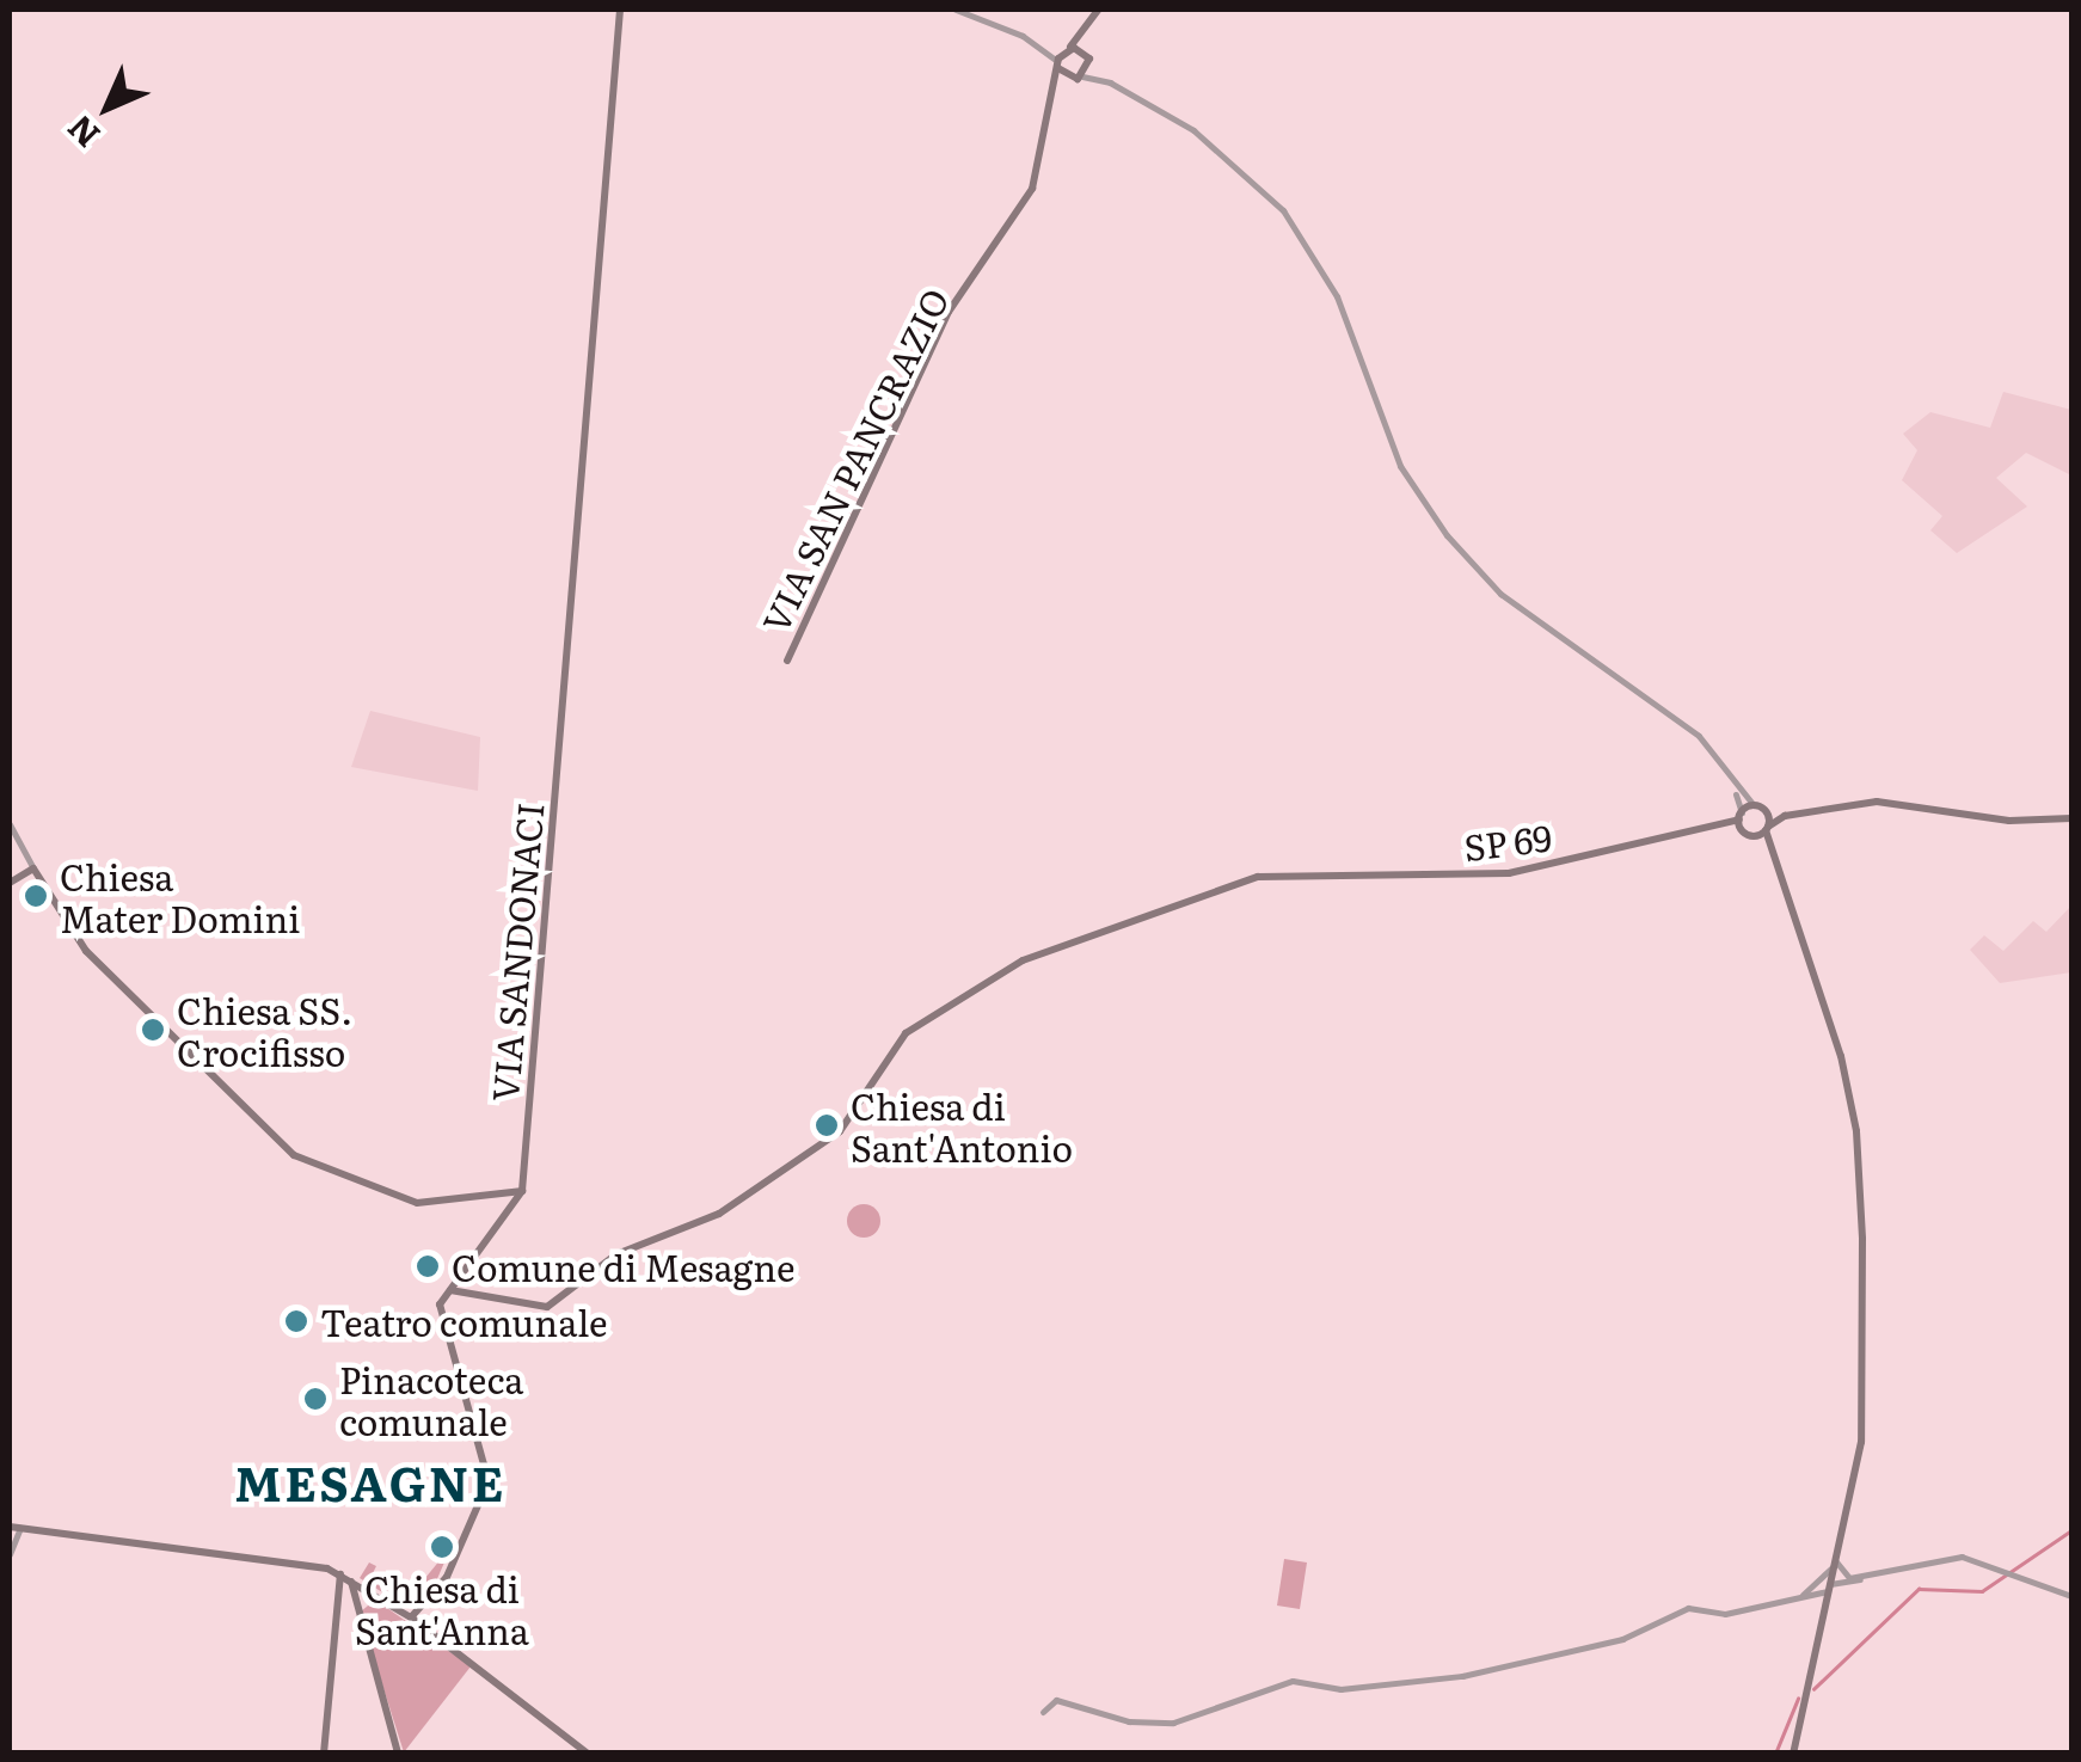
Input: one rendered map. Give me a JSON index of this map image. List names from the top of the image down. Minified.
{"streets":{"main road":["VIA SAN PANCRAZIO","SP 69","VIA SANDONACI"]},"districts":["MESAGNE"],"places":["Chiesa Mater Domini","Chiesa SS. Crocifisso","Chiesa di Sant'Antonio","Comune di Mesagne","Teatro comunale","Pinacoteca comunale","Chiesa di Sant'Anna"],"north":"bottom left"}
